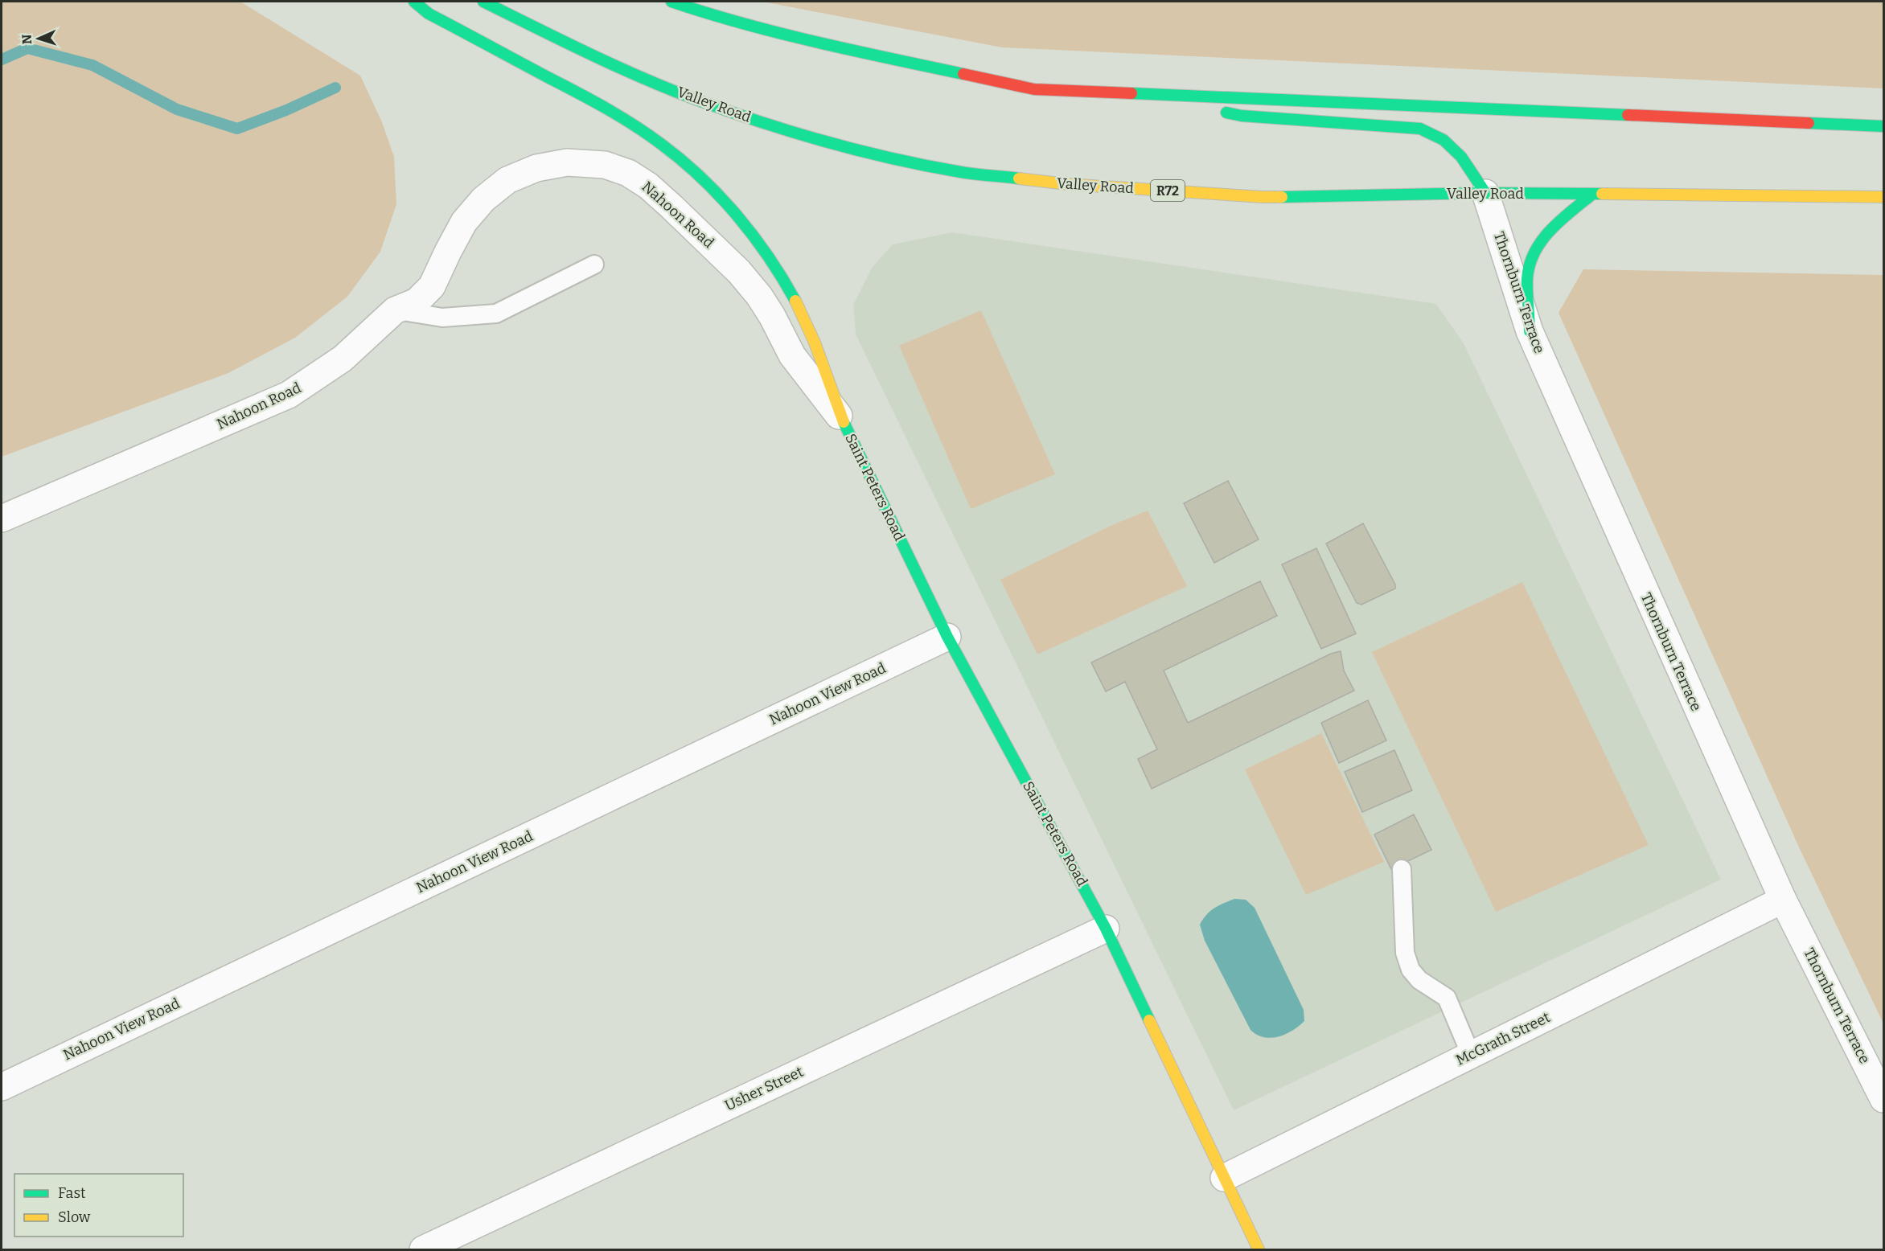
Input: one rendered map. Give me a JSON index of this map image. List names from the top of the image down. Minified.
{"streets":{"main road":["Valley Road","R72","Saint Peters Road"],"street":["Nahoon Road","Thornburn Terrace","Nahoon View Road","McGrath Street","Usher Street"]},"crossings":[["Valley Road","Thornburn Terrace"],["Nahoon Road","Saint Peters Road"],["Thornburn Terrace","McGrath Street"],["Saint Peters Road","Nahoon View Road"],["Saint Peters Road","McGrath Street"],["Saint Peters Road","Usher Street"]],"legend":["Fast","Slow"],"north":"left"}
